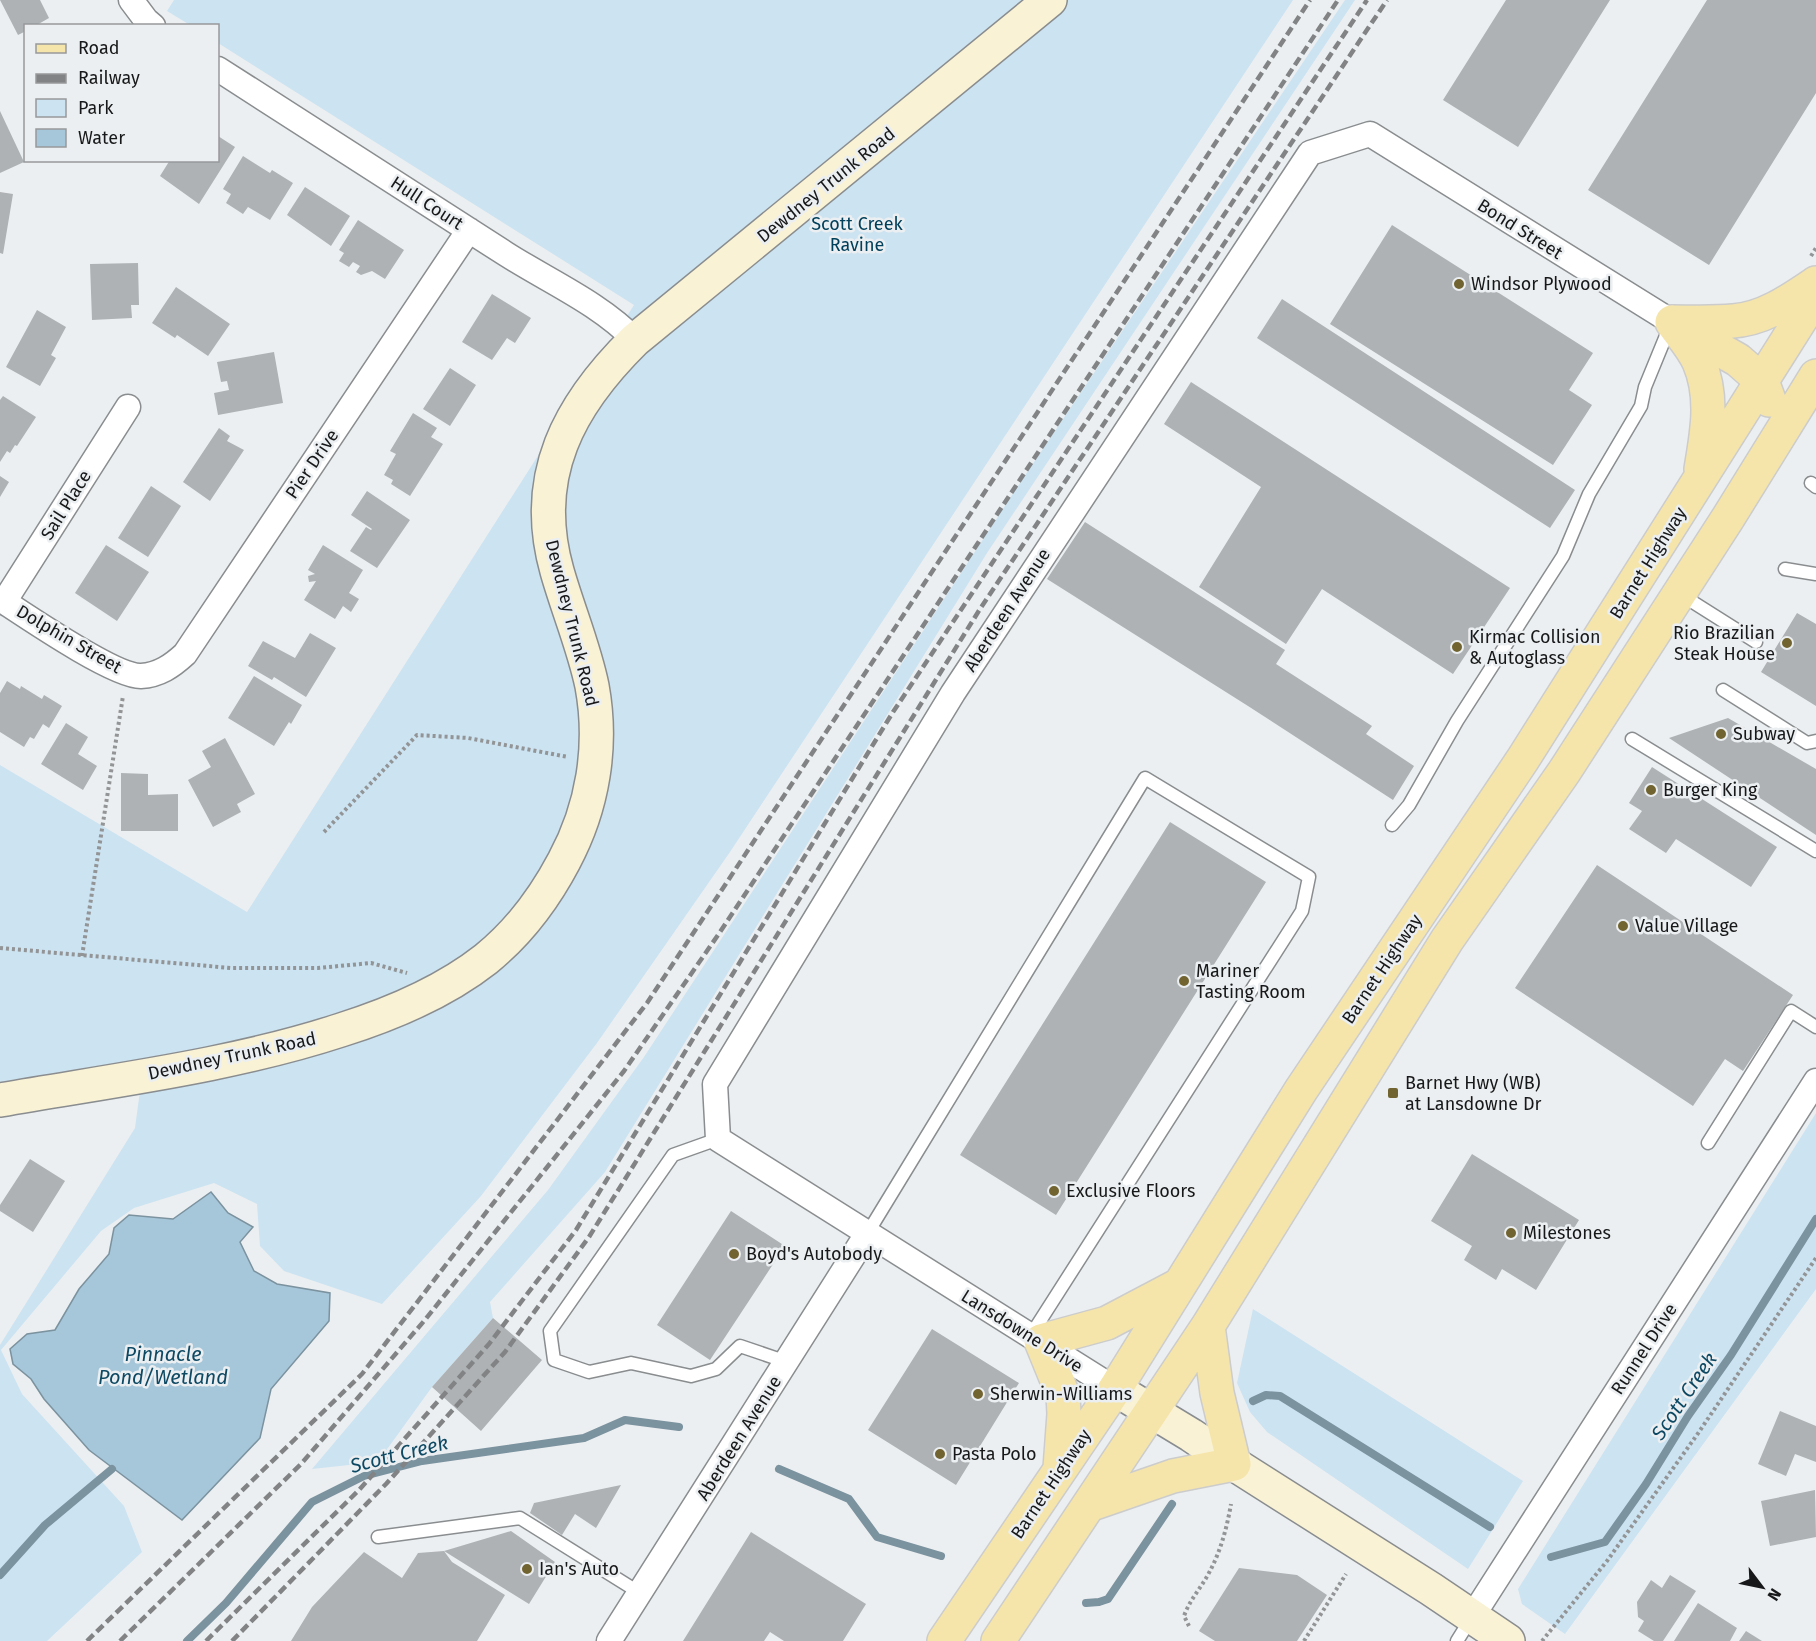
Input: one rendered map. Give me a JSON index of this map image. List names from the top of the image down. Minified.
{"streets":{"main road":["Dewdney Trunk Road","Barnet Highway","Lansdowne Drive"],"street":["Hull Court","Bond Street","Pier Drive","Sail Place","Aberdeen Avenue","Dolphin Street","Runnel Drive"]},"crossings":[["Dewdney Trunk Road","Hull Court"],["Hull Court","Pier Drive"],["Bond Street","Aberdeen Avenue"],["Pier Drive","Dolphin Street"],["Sail Place","Dolphin Street"],["Barnet Highway","Lansdowne Drive"],["Aberdeen Avenue","Lansdowne Drive"],["Lansdowne Drive","Runnel Drive"]],"water":["Pinnacle Pond/Wetland","Scott Creek"],"parks":["Scott Creek Ravine"],"places":{"other":["Windsor Plywood","Rio Brazilian Steak House","Kirmac Collision & Autoglass","Subway","Burger King","Value Village","Mariner Tasting Room","Exclusive Floors","Milestones","Boyd's Autobody","Sherwin-Williams","Pasta Polo","Ian's Auto"],"transit":["Barnet Hwy (WB) at Lansdowne Dr"]},"legend":["Road","Railway","Park","Water"],"north":"bottom right"}
